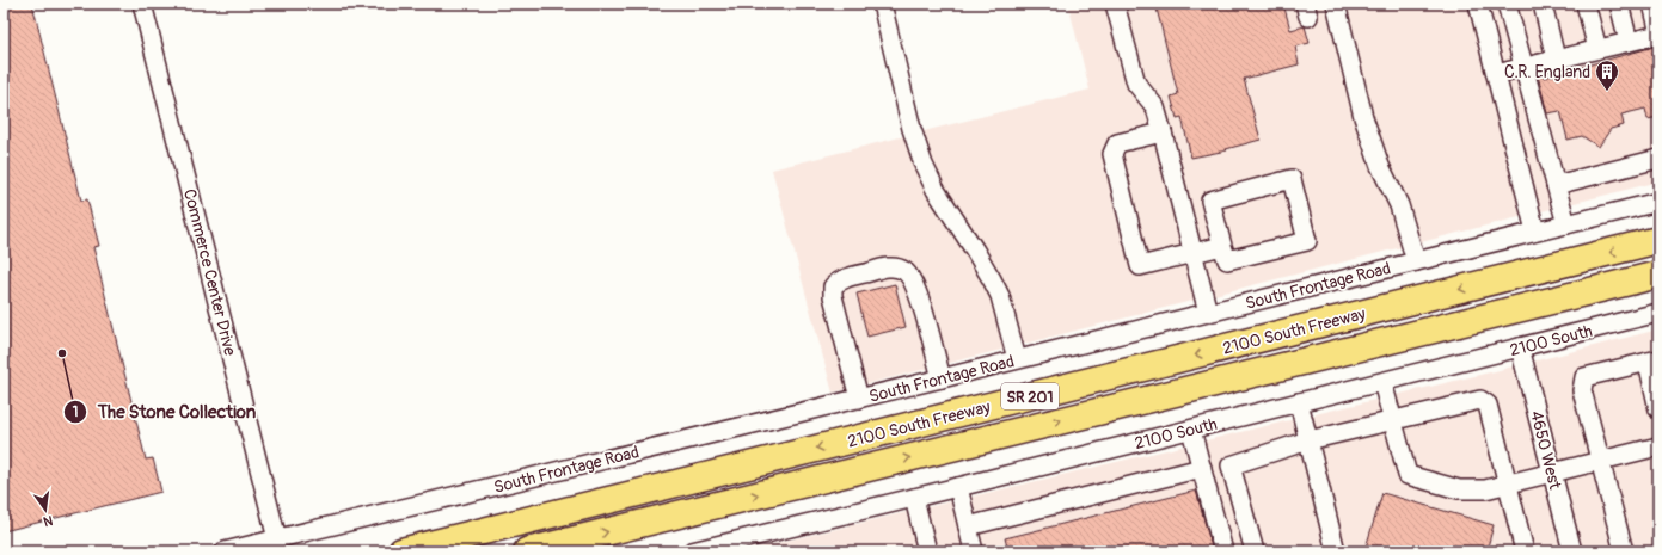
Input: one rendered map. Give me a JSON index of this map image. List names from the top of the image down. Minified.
{"streets":{"highway":["2100 South Freeway","SR 201"],"street":["Commerce Center Drive","South Frontage Road","2100 South","4650 West"]},"crossings":[["Commerce Center Drive","South Frontage Road"],["2100 South","4650 West"]],"places":{"building":["C.R. England"],"other":["The Stone Collection"]},"north":"bottom"}
